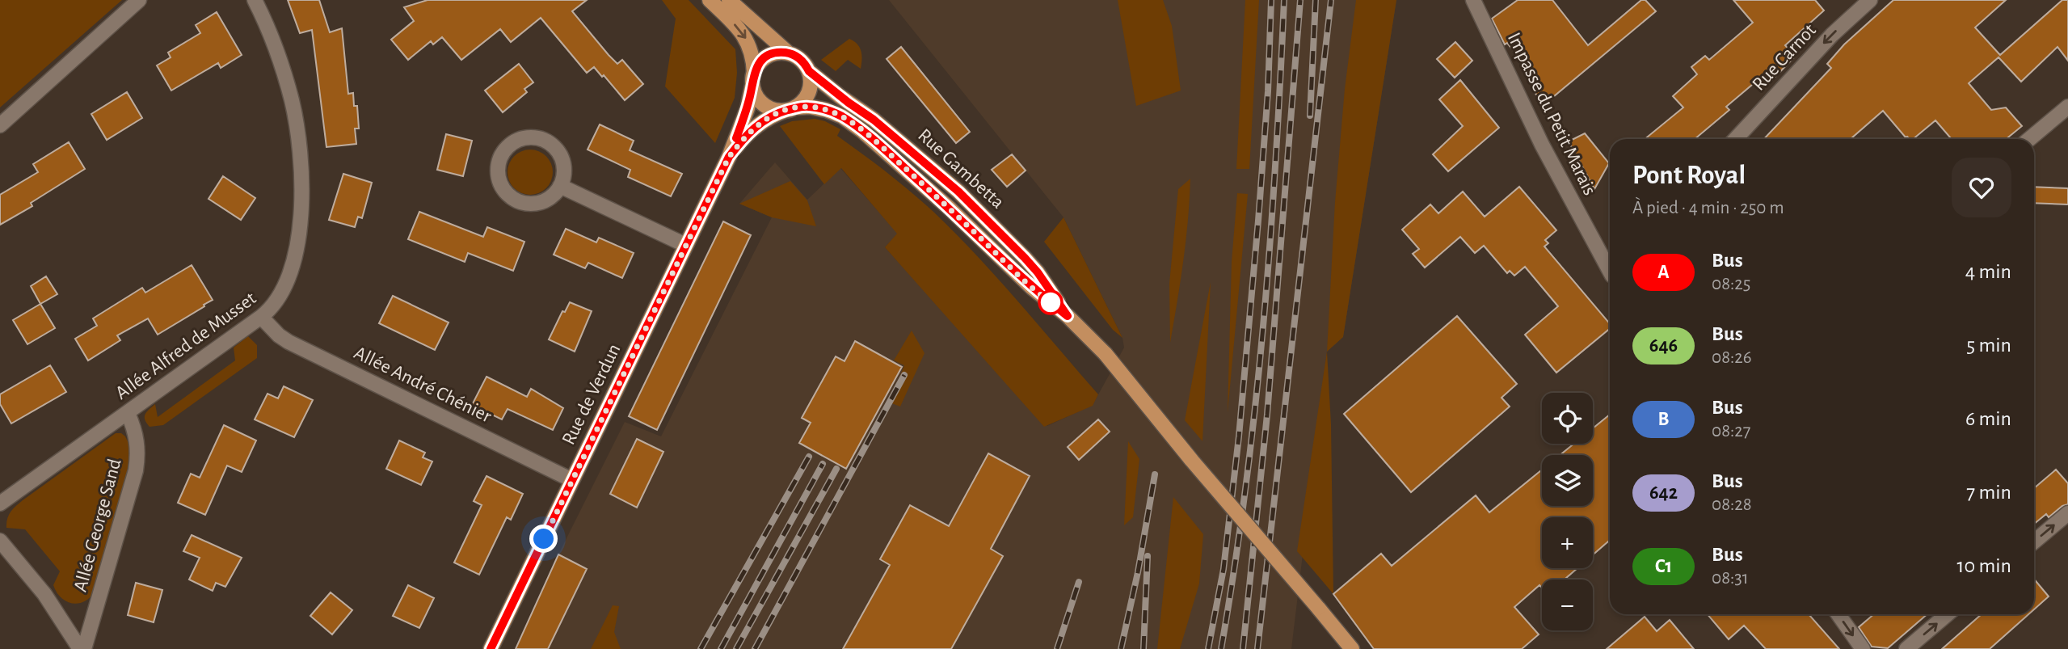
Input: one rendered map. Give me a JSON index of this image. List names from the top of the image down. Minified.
{"streets":{"main road":["Rue Gambetta","Rue de Verdun"],"street":["Rue Carnot","Impasse du Petit Marais","Allée Alfred de Musset","Allée André Chénier","Allée George Sand"]},"crossings":[["Rue Gambetta","Rue de Verdun"],["Allée Alfred de Musset","Allée André Chénier"],["Allée Alfred de Musset","Allée George Sand"],["Allée André Chénier","Rue de Verdun"]],"one_way":["Rue Carnot"],"lines":["bus line A"],"page":{"heading":["Pont Royal","À pied · 4 min · 250 m"],"list":[{"mark":"A","name":"Bus","note":"08:25","value":"4 min"},{"mark":"646","name":"Bus","note":"08:26","value":"5 min"},{"mark":"B","name":"Bus","note":"08:27","value":"6 min"},{"mark":"642","name":"Bus","note":"08:28","value":"7 min"},{"mark":"C1","name":"Bus","note":"08:31","value":"10 min"}],"map_buttons":["+","−"]}}
